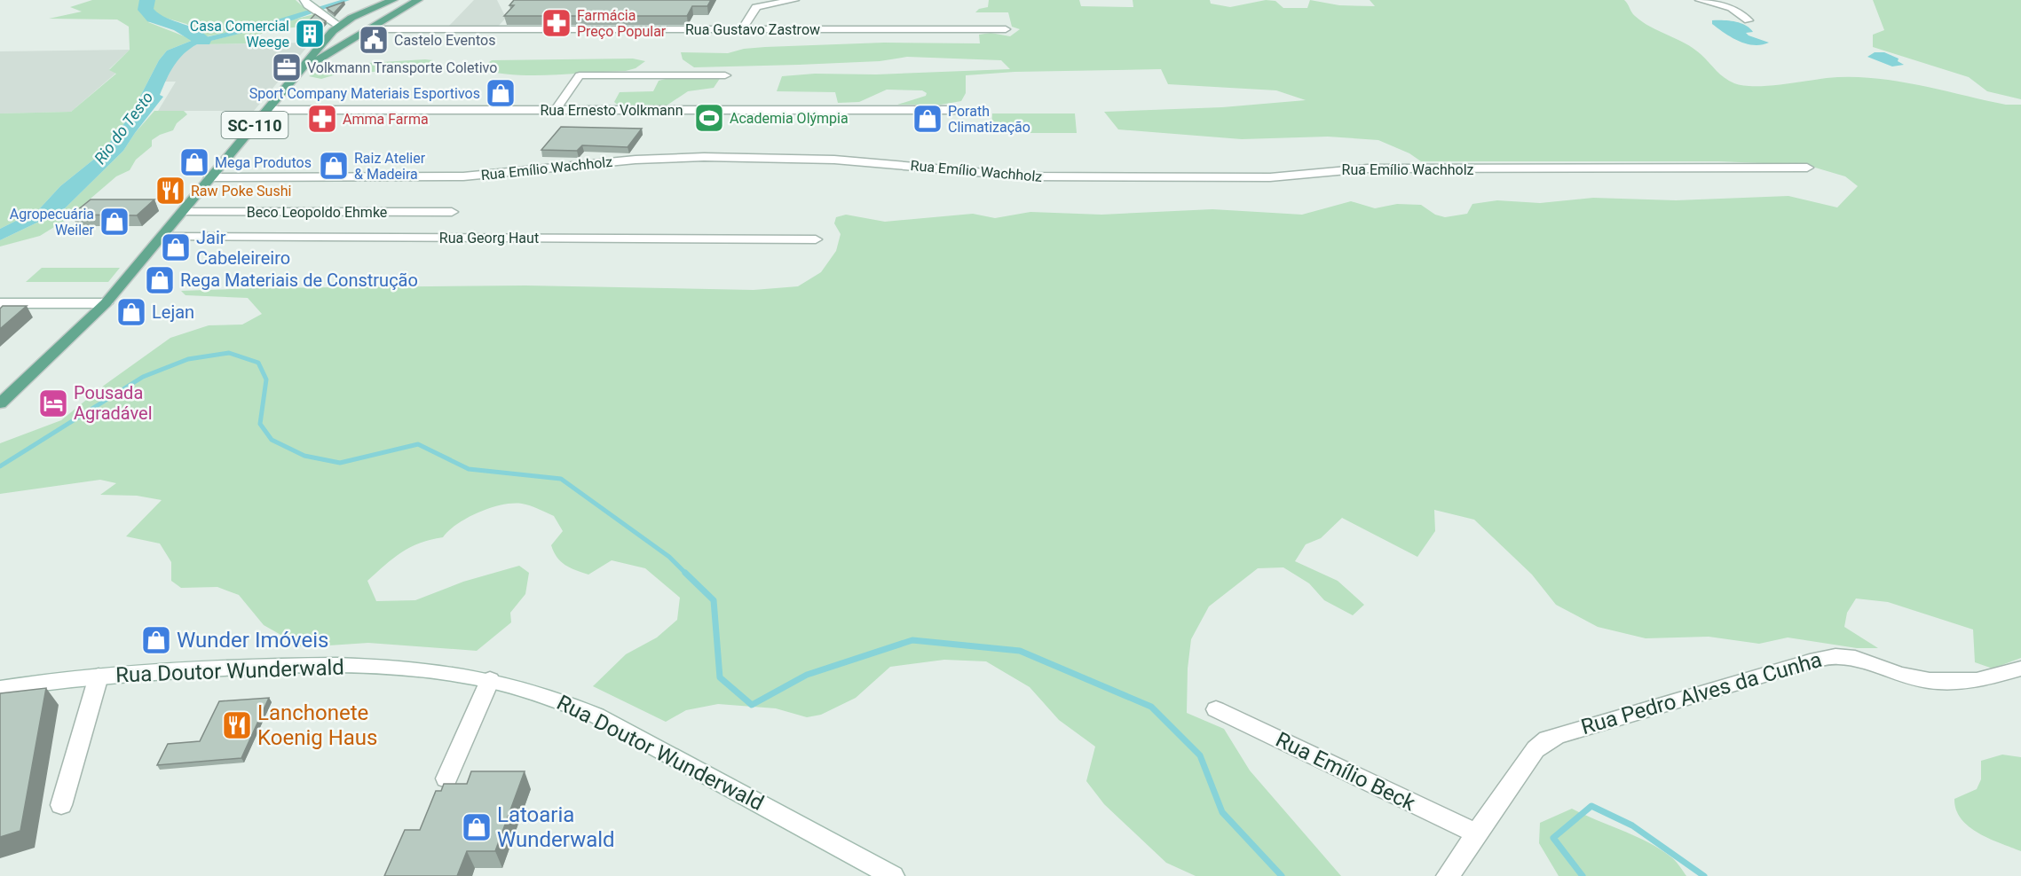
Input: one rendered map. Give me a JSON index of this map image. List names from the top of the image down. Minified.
{"streets":{"main road":["SC-110"],"street":["Rua Gustavo Zastrow","Rua Ernesto Volkmann","Rua Emílio Wachholz","Beco Leopoldo Ehmke","Rua Georg Haut","Rua Doutor Wunderwald","Rua Pedro Alves da Cunha","Rua Emílio Beck"]},"crossings":[["Rua Gustavo Zastrow","SC-110"],["Rua Ernesto Volkmann","SC-110"],["SC-110","Rua Emílio Wachholz"],["SC-110","Beco Leopoldo Ehmke"],["SC-110","Rua Georg Haut"],["Rua Pedro Alves da Cunha","Rua Emílio Beck"]],"water":["Rio do Testo"],"places":{"pharmacy":["Farmácia Preço Popular","Amma Farma"],"building":["Casa Comercial Weege"],"public building":["Castelo Eventos"],"office":["Volkmann Transporte Coletivo"],"shop":["Sport Company Materiais Esportivos","Porath Climatização","Mega Produtos","Raiz Atelier & Madeira","Agropecuária Weiler","Jair Cabeleireiro","Rega Materiais de Construção","Lejan","Wunder Imóveis","Latoaria Wunderwald"],"sports":["Academia Olýmpia"],"restaurant":["Raw Poke Sushi","Lanchonete Koenig Haus"],"hotel":["Pousada Agradável"]}}
